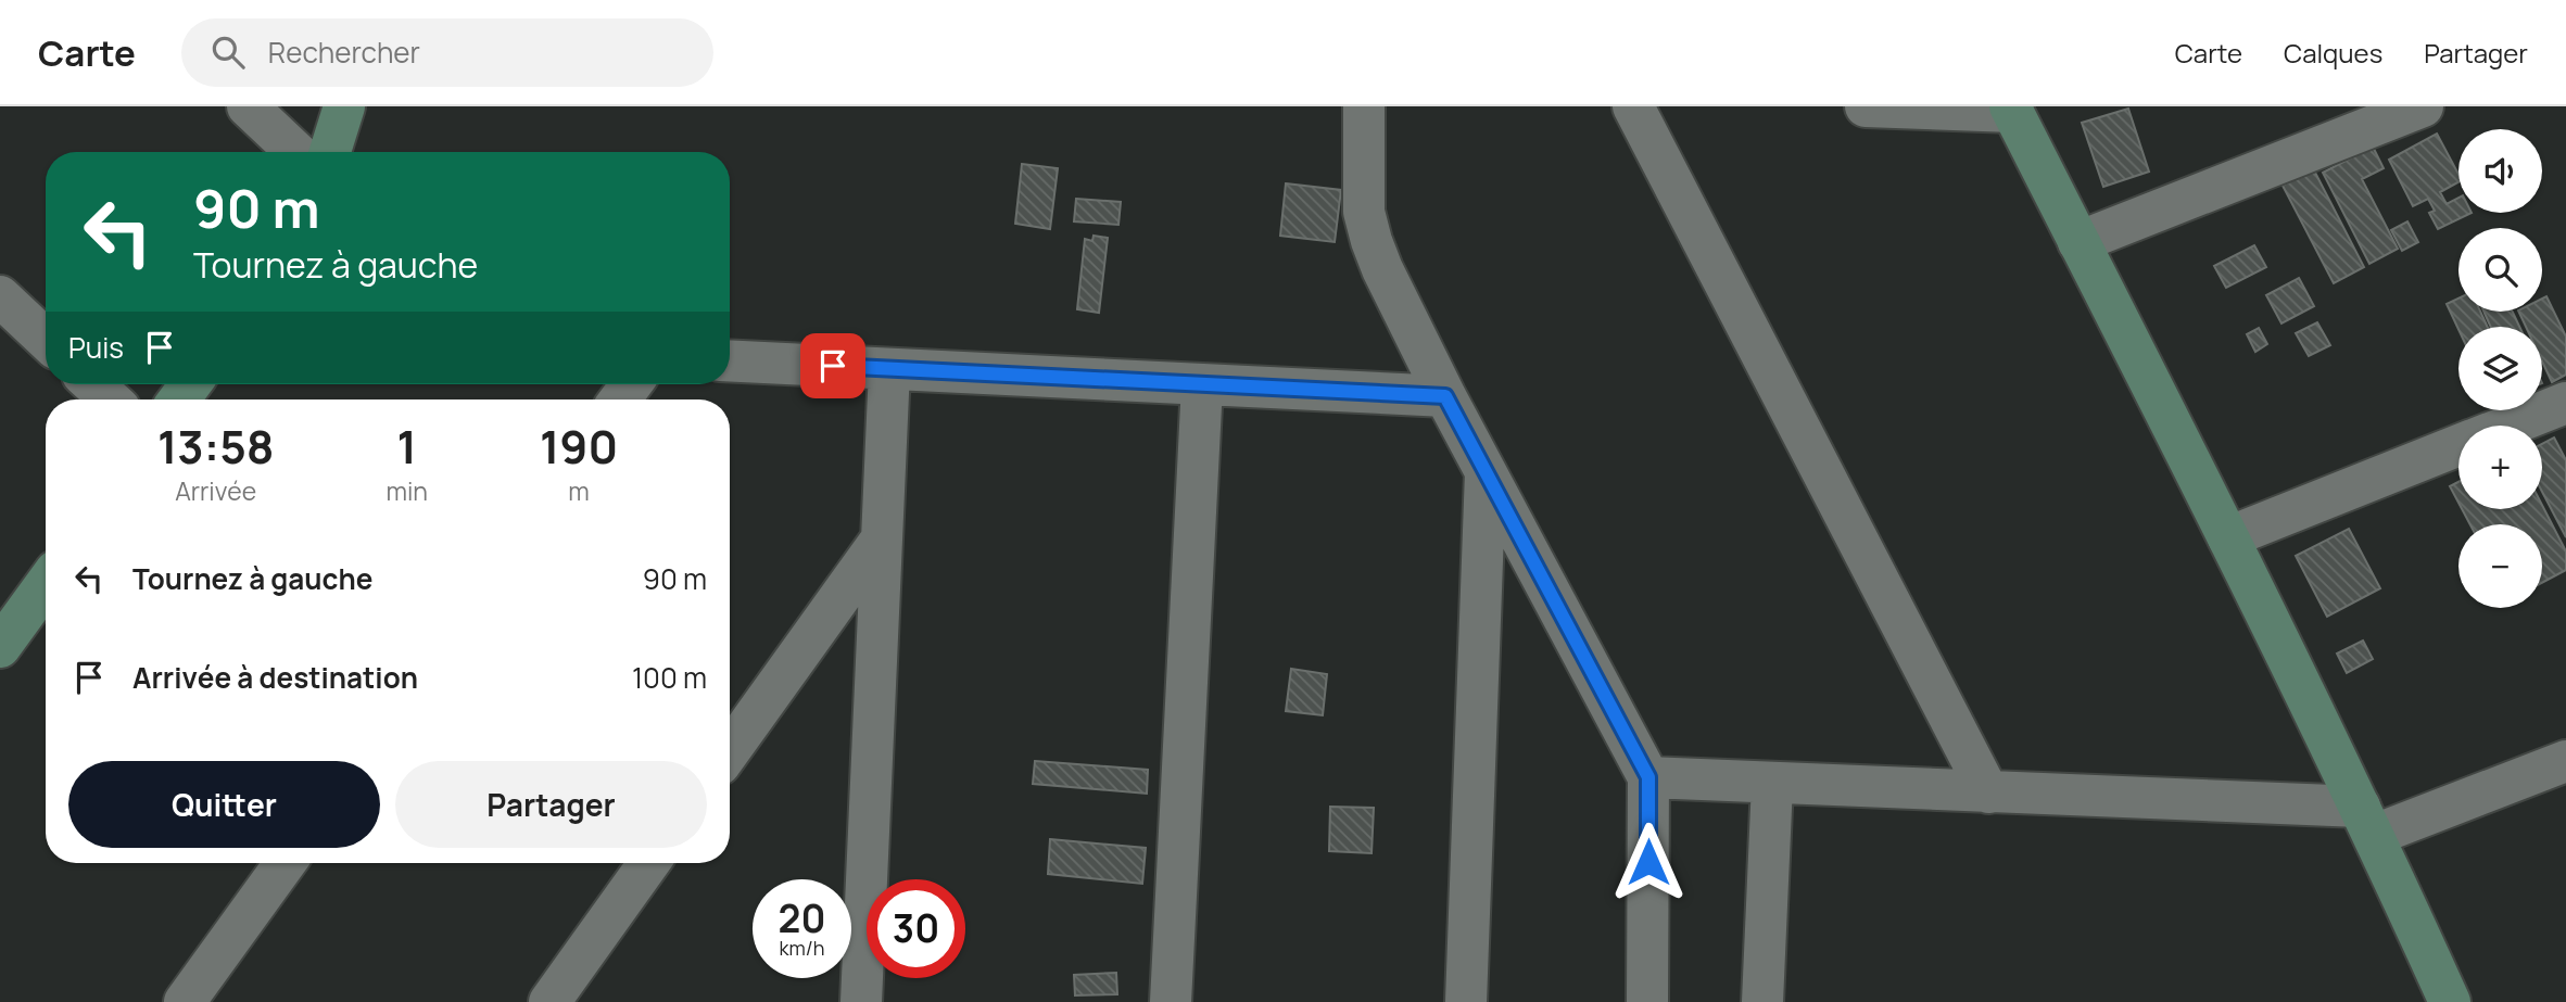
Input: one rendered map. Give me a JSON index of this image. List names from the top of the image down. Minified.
{"page":{"header":"Carte","search":"Rechercher","nav":["Carte","Calques","Partager"],"map_buttons":["+","−"],"turn":["90 m","Tournez à gauche"],"then":"Puis","eta":["13:58","Arrivée","1","min","190","m"],"list":[{"name":"Tournez à gauche","value":"90 m"},{"name":"Arrivée à destination","value":"100 m"}],"buttons":["Quitter","Partager"],"speed":"20 km/h","limit":"30"}}
